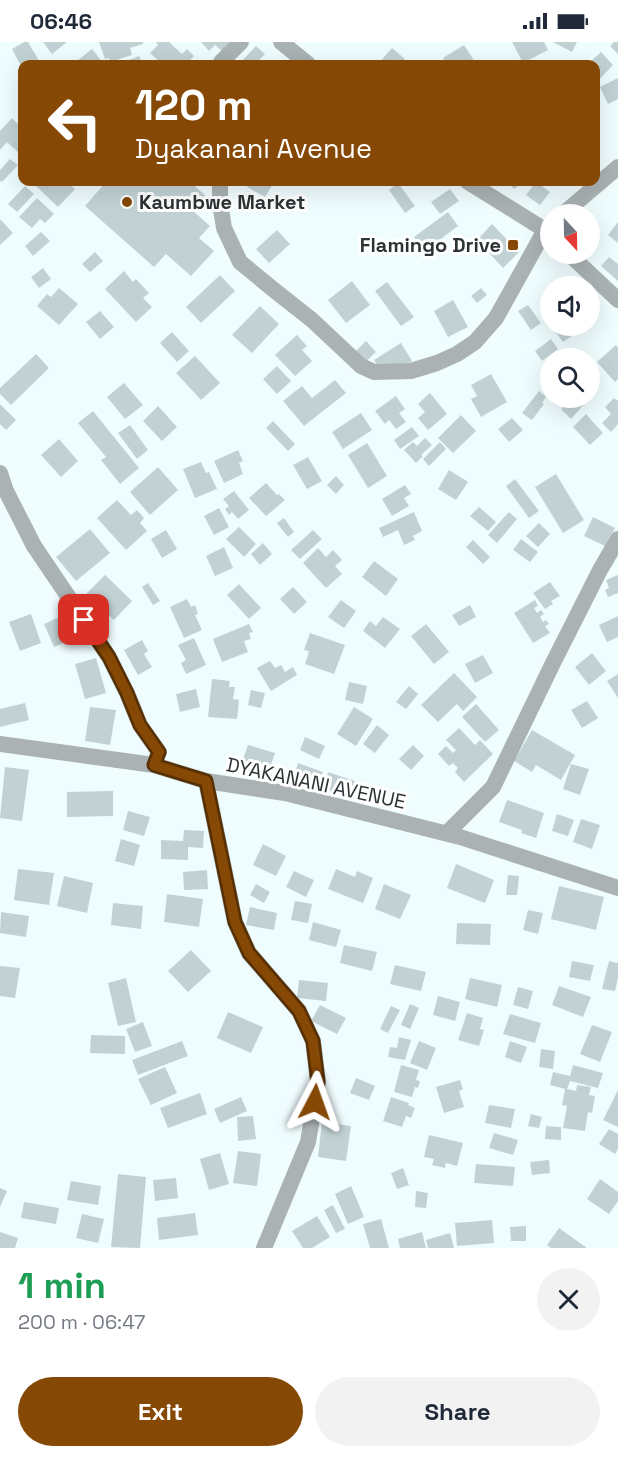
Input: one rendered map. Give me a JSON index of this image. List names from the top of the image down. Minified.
{"streets":{"street":["DYAKANANI AVENUE"]},"places":{"other":["Kaumbwe Market"],"transit":["Flamingo Drive"]},"north":"bottom","page":{"status":"06:46","turn":["120 m","Dyakanani Avenue"],"heading":["1 min","200 m · 06:47"],"buttons":["Exit","Share"]}}
